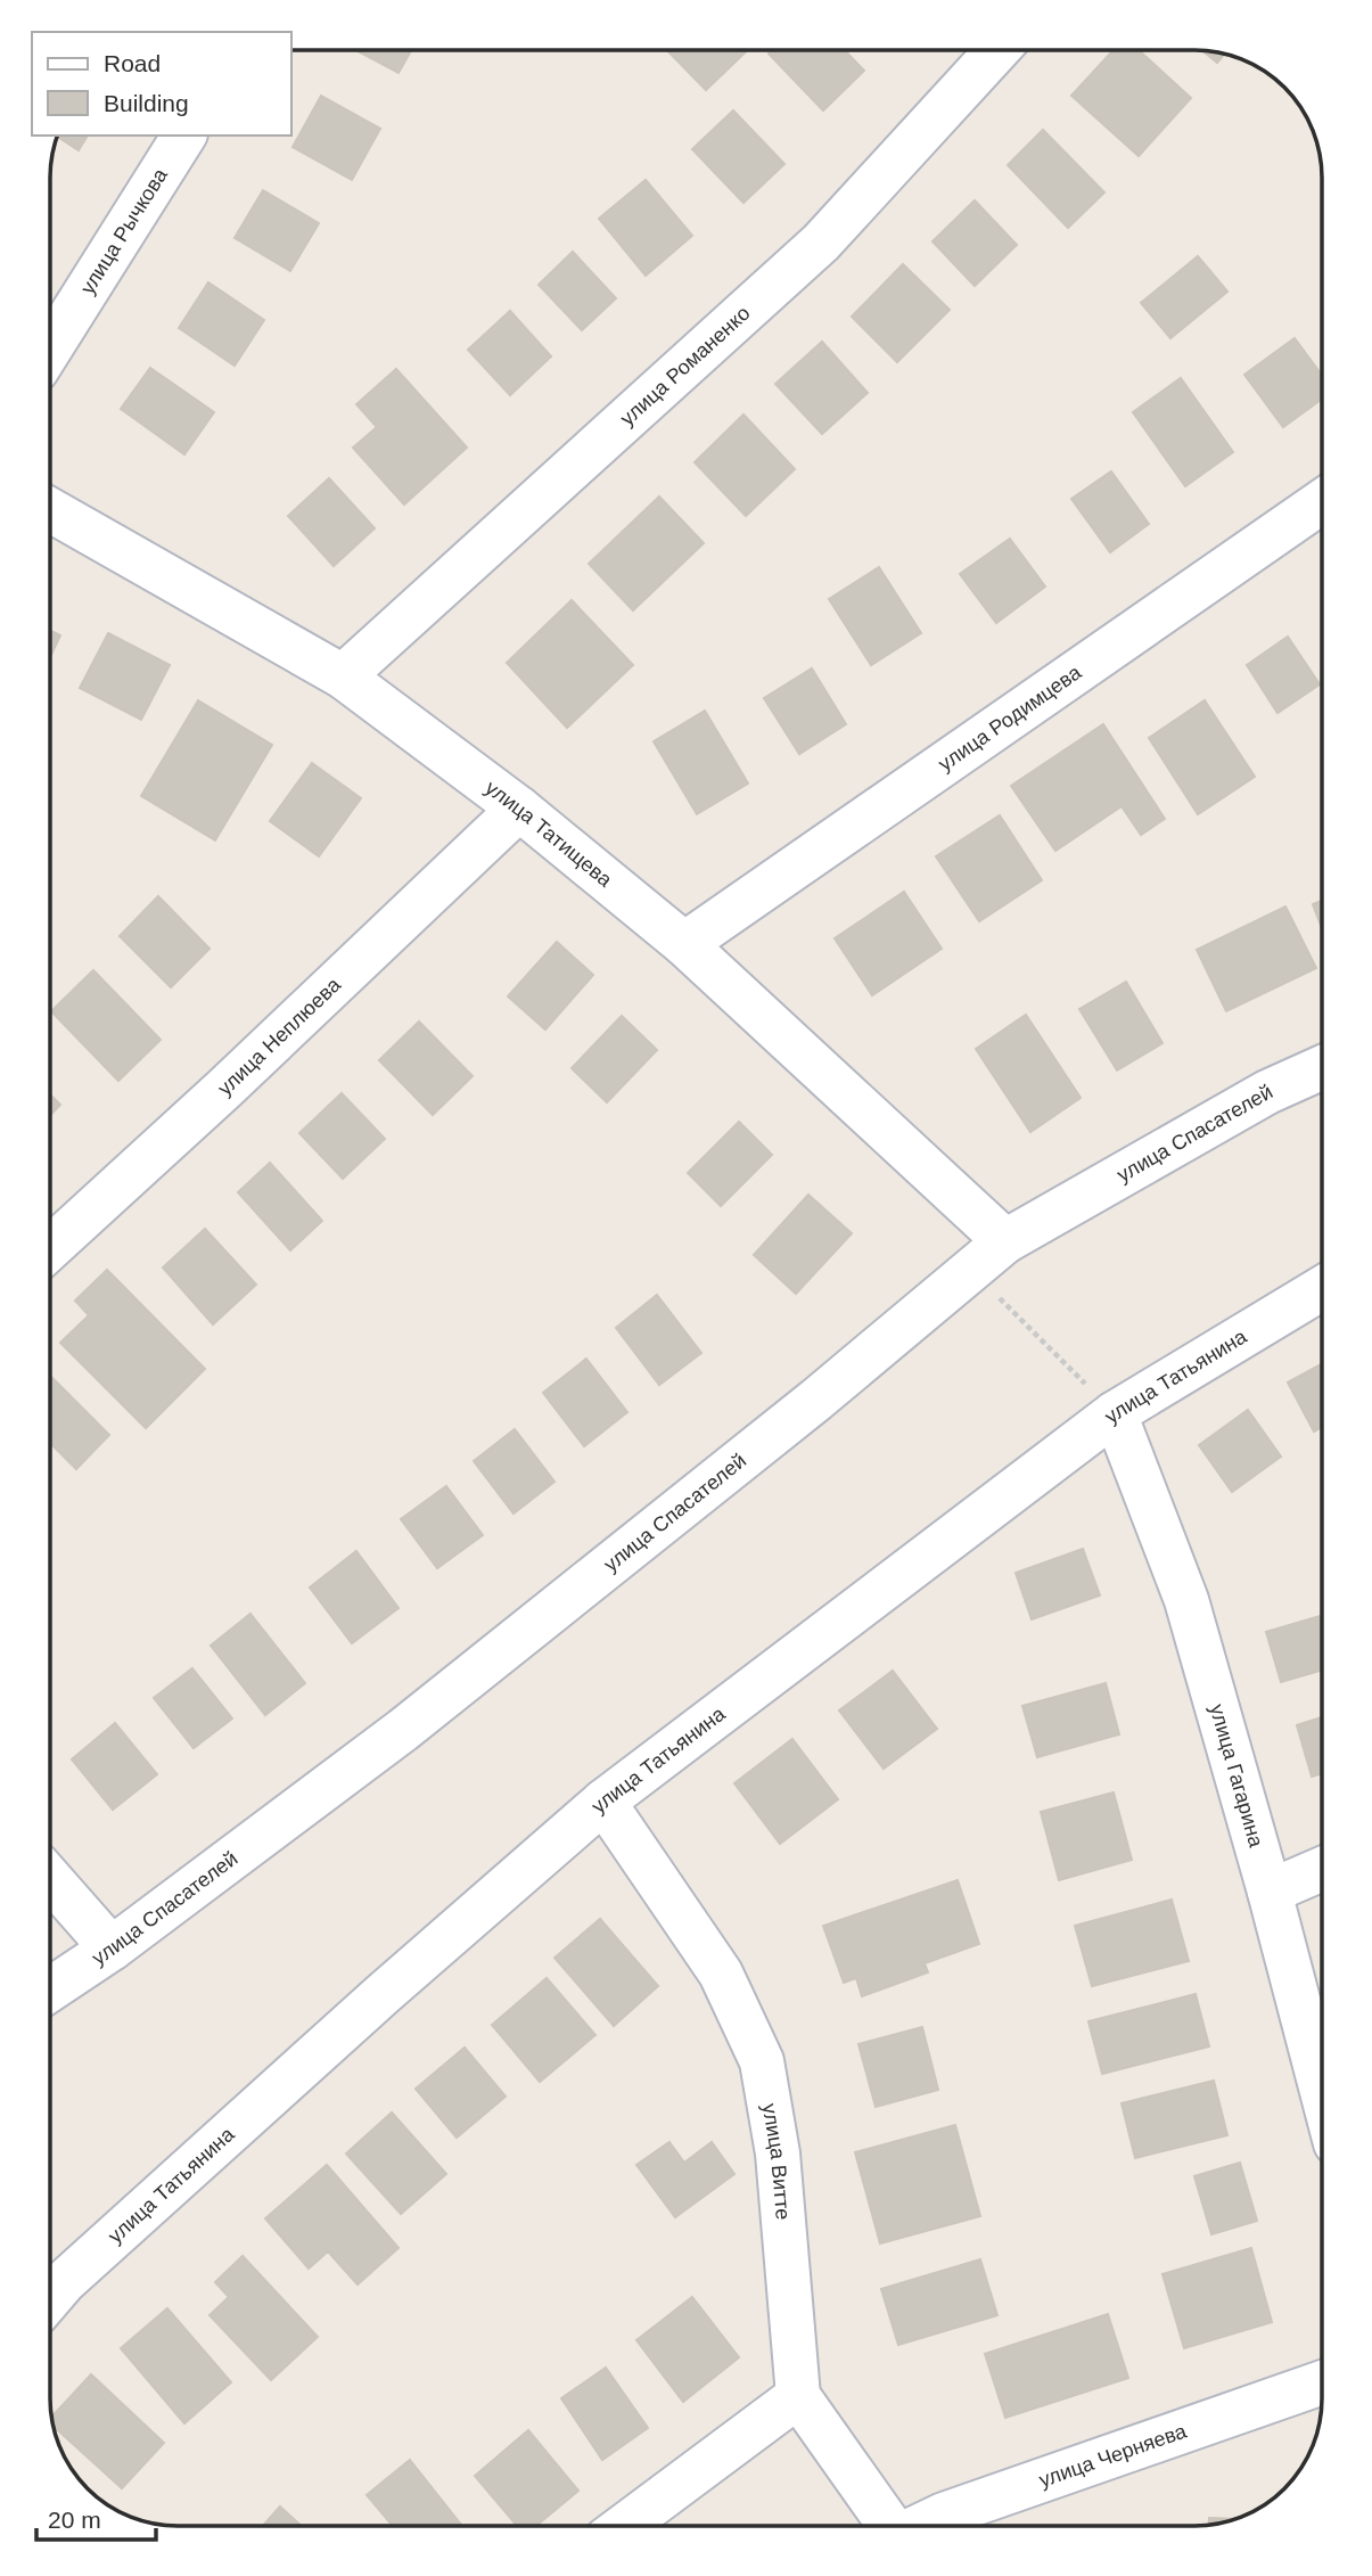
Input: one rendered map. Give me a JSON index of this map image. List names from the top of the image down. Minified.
{"streets":{"street":["улица Рычкова","улица Романенко","улица Родимцева","улица Татищева","улица Неплюева","улица Спасателей","улица Татьянина","улица Гагарина","улица Витте","улица Черняева"]},"crossings":[["улица Романенко","улица Татищева"],["улица Родимцева","улица Татищева"],["улица Татищева","улица Неплюева"],["улица Татищева","улица Спасателей"],["улица Татьянина","улица Гагарина"],["улица Татьянина","улица Витте"]],"legend":["Road","Building"],"scale_bar":"20 m"}
